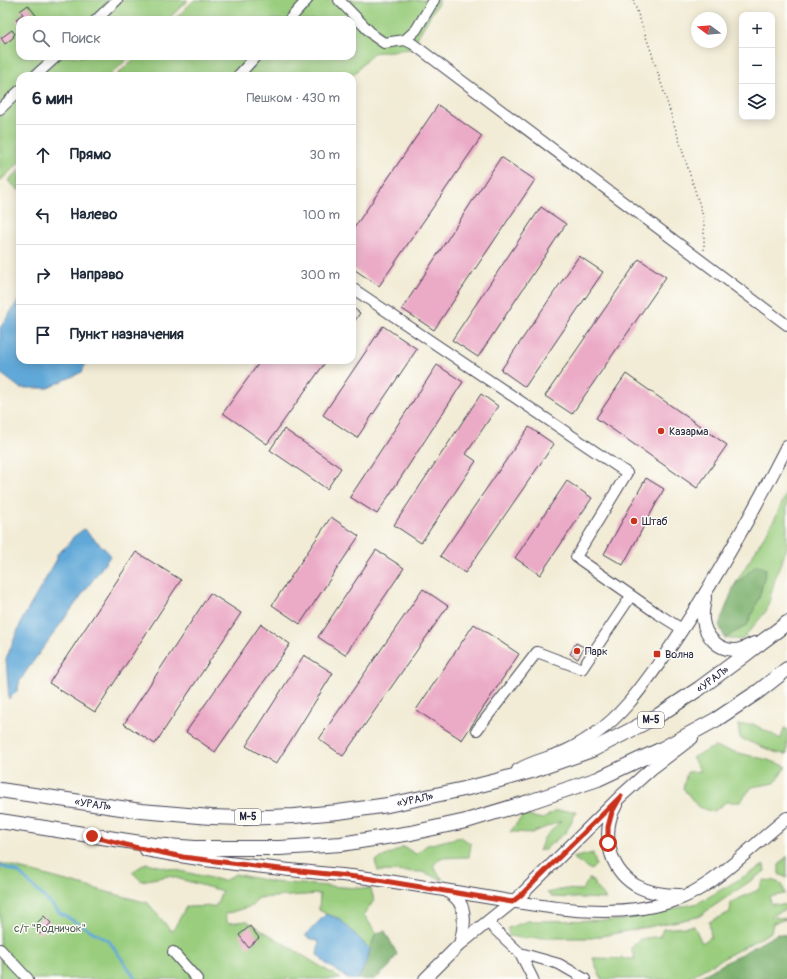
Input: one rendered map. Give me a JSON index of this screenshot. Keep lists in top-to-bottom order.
{
  "streets": {
    "highway": ["«УРАЛ»", "М-5"]
  },
  "parks": ["с/т \"Родничок\""],
  "places": {
    "other": ["Казарма", "Штаб", "Парк"],
    "transit": ["Волна"]
  },
  "north": "left",
  "page": {
    "map_buttons": ["+", "−"],
    "search": "Поиск",
    "heading": ["6 мин", "Пешком · 430 m"],
    "list": [
      ["Прямо", "30 m"],
      ["Налево", "100 m"],
      ["Направо", "300 m"],
      "Пункт назначения"
    ]
  }
}
